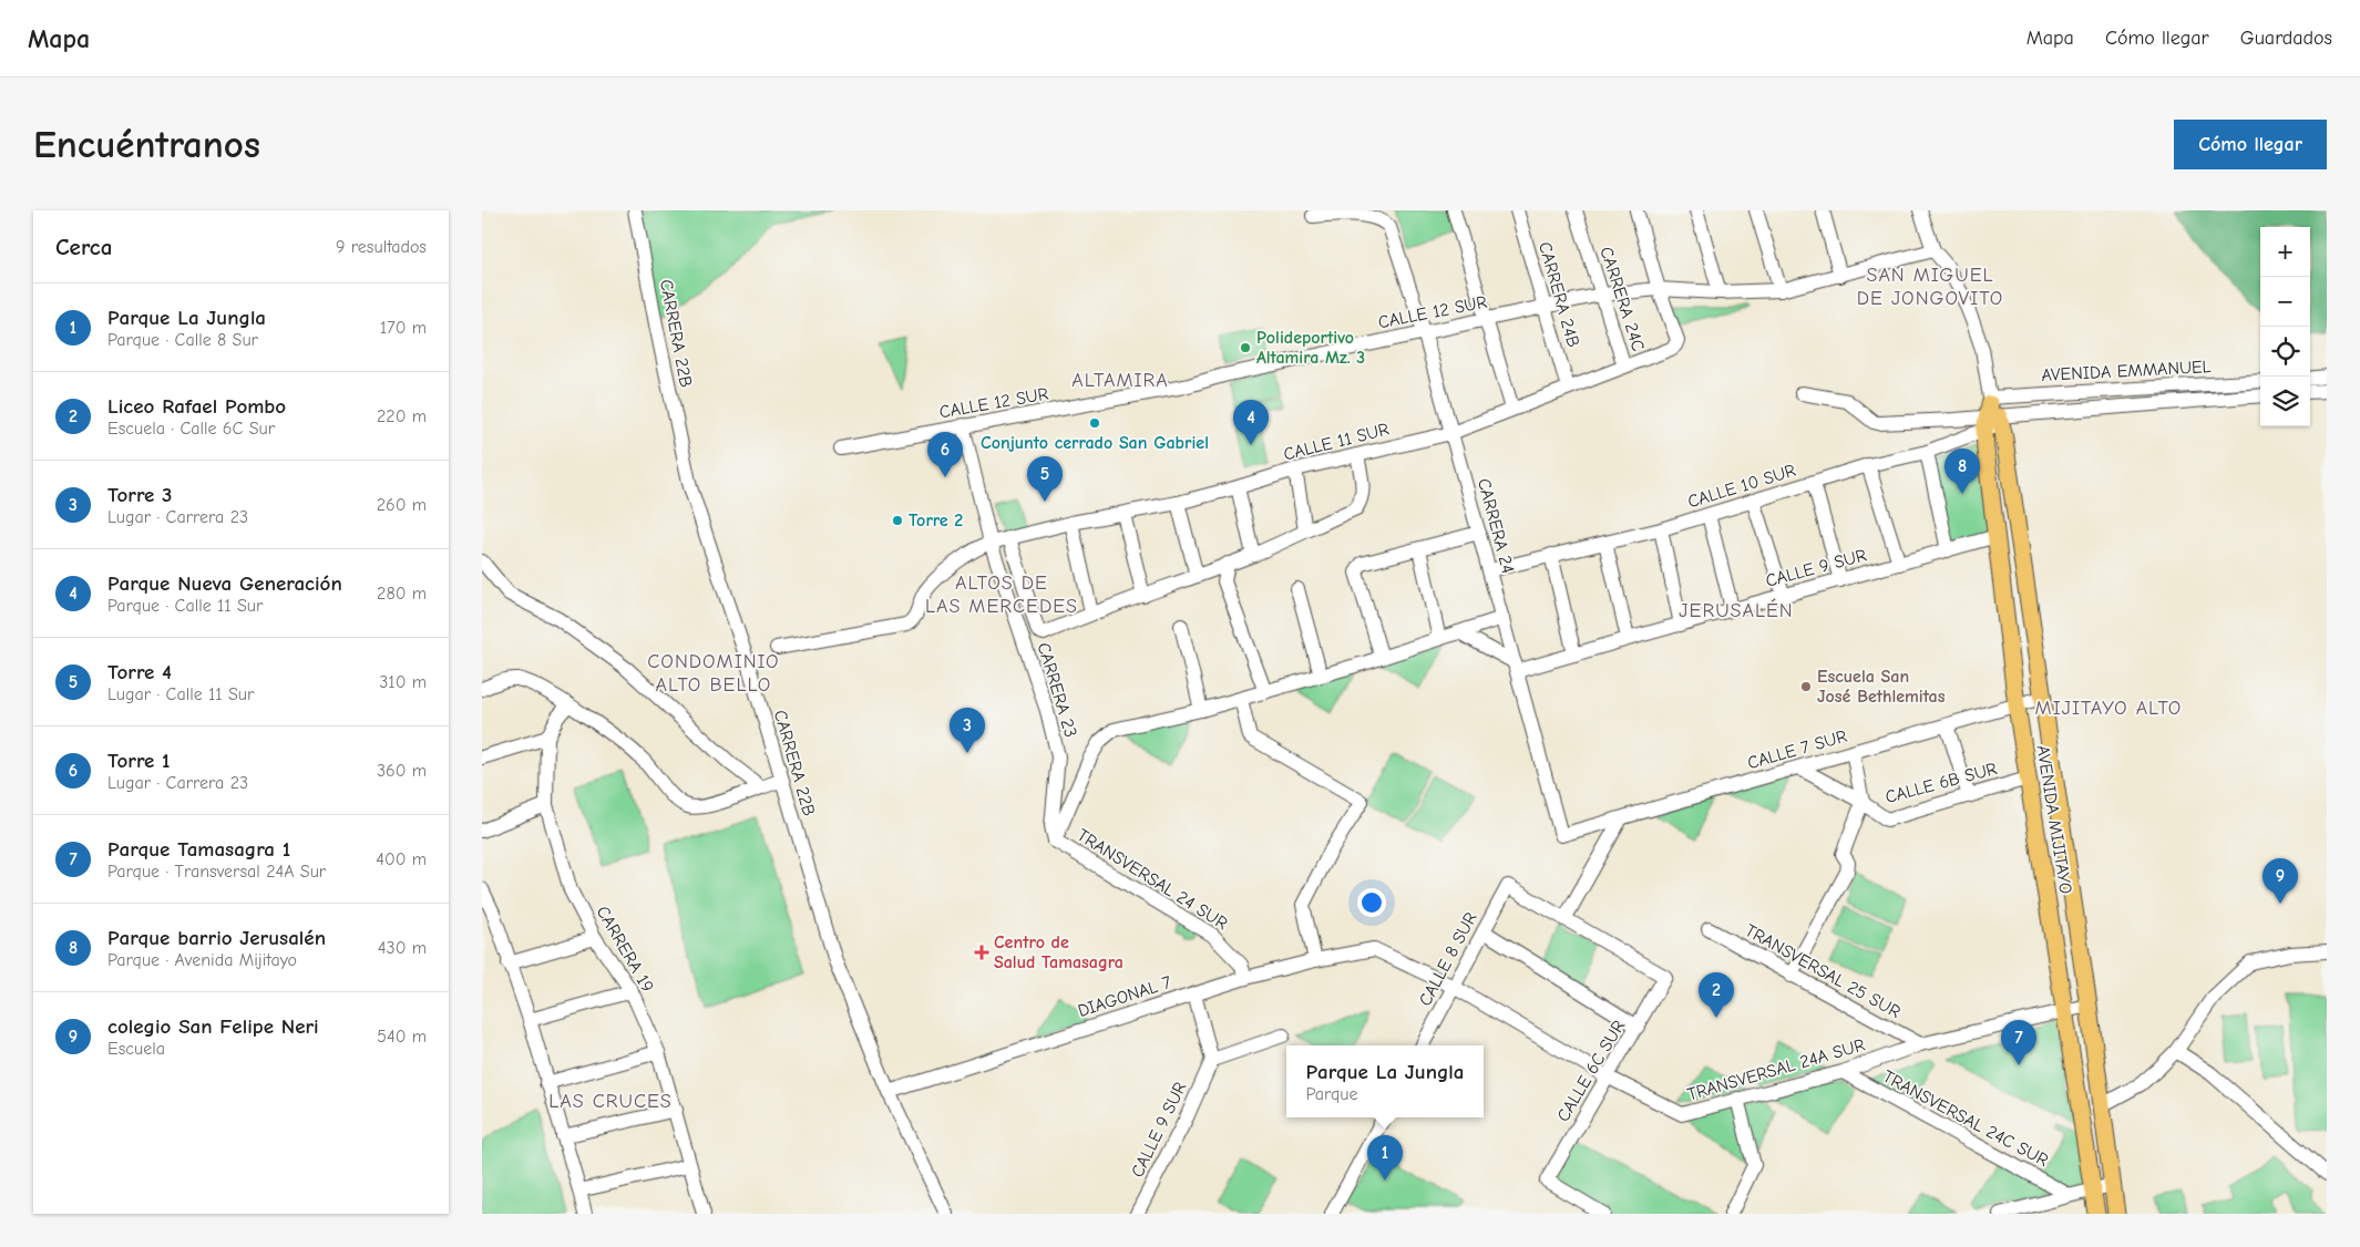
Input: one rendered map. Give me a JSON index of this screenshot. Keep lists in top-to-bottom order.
{
  "streets": {
    "main road": ["AVENIDA MIJITAYO"],
    "street": [
      "CARRERA 24B",
      "CARRERA 24C",
      "CALLE 12 SUR",
      "CARRERA 22B",
      "AVENIDA EMMANUEL",
      "CALLE 11 SUR",
      "CALLE 10 SUR",
      "CARRERA 24",
      "CALLE 9 SUR",
      "CARRERA 23",
      "CALLE 7 SUR",
      "CALLE 6B SUR",
      "TRANSVERSAL 24 SUR",
      "CARRERA 19",
      "CALLE 8 SUR",
      "TRANSVERSAL 25 SUR",
      "DIAGONAL 7",
      "TRANSVERSAL 24A SUR",
      "CALLE 6C SUR",
      "TRANSVERSAL 24C SUR"
    ]
  },
  "crossings": [
    ["CARRERA 24B", "CALLE 12 SUR"],
    ["CARRERA 24B", "CALLE 11 SUR"],
    ["CARRERA 24C", "CALLE 12 SUR"],
    ["CARRERA 24C", "CALLE 11 SUR"],
    ["CALLE 12 SUR", "CALLE 11 SUR"],
    ["CALLE 12 SUR", "CARRERA 24"],
    ["CALLE 12 SUR", "CARRERA 23"],
    ["CARRERA 22B", "DIAGONAL 7"],
    ["AVENIDA EMMANUEL", "CALLE 10 SUR"],
    ["AVENIDA EMMANUEL", "AVENIDA MIJITAYO"],
    ["CALLE 11 SUR", "CARRERA 24"],
    ["CALLE 11 SUR", "CARRERA 23"],
    ["CALLE 10 SUR", "CARRERA 24"],
    ["CALLE 10 SUR", "AVENIDA MIJITAYO"],
    ["CARRERA 24", "CALLE 9 SUR"],
    ["CARRERA 24", "CALLE 7 SUR"],
    ["CALLE 9 SUR", "AVENIDA MIJITAYO"],
    ["CARRERA 23", "TRANSVERSAL 24 SUR"],
    ["CALLE 7 SUR", "AVENIDA MIJITAYO"],
    ["CALLE 6B SUR", "AVENIDA MIJITAYO"],
    ["CALLE 6B SUR", "TRANSVERSAL 25 SUR"],
    ["AVENIDA MIJITAYO", "TRANSVERSAL 24A SUR"],
    ["TRANSVERSAL 24 SUR", "DIAGONAL 7"],
    ["CALLE 8 SUR", "TRANSVERSAL 24A SUR"],
    ["CALLE 8 SUR", "CALLE 6C SUR"],
    ["TRANSVERSAL 25 SUR", "TRANSVERSAL 24A SUR"],
    ["DIAGONAL 7", "TRANSVERSAL 24A SUR"],
    ["TRANSVERSAL 24A SUR", "CALLE 6C SUR"]
  ],
  "districts": [
    "SAN MIGUEL DE JONGOVITO",
    "ALTAMIRA",
    "ALTOS DE LAS MERCEDES",
    "JERUSALÉN",
    "CONDOMINIO ALTO BELLO",
    "MIJITAYO ALTO",
    "LAS CRUCES"
  ],
  "places": {
    "other": [
      "Polideportivo Altamira Mz. 3",
      "Conjunto cerrado San Gabriel",
      "Torre 2",
      "Escuela San José Bethlemitas"
    ],
    "health": ["Centro de Salud Tamasagra"]
  },
  "page": {
    "header": "Mapa",
    "nav": ["Mapa", "Cómo llegar", "Guardados"],
    "buttons": "Cómo llegar",
    "title": "Encuéntranos",
    "heading": ["Cerca", "9 resultados"],
    "map_buttons": ["+", "−"],
    "list": [
      {
        "mark": "1",
        "name": "Parque La Jungla",
        "note": "Parque · Calle 8 Sur",
        "value": "170 m"
      },
      {
        "mark": "2",
        "name": "Liceo Rafael Pombo",
        "note": "Escuela · Calle 6C Sur",
        "value": "220 m"
      },
      {
        "mark": "3",
        "name": "Torre 3",
        "note": "Lugar · Carrera 23",
        "value": "260 m"
      },
      {
        "mark": "4",
        "name": "Parque Nueva Generación",
        "note": "Parque · Calle 11 Sur",
        "value": "280 m"
      },
      {
        "mark": "5",
        "name": "Torre 4",
        "note": "Lugar · Calle 11 Sur",
        "value": "310 m"
      },
      {
        "mark": "6",
        "name": "Torre 1",
        "note": "Lugar · Carrera 23",
        "value": "360 m"
      },
      {
        "mark": "7",
        "name": "Parque Tamasagra 1",
        "note": "Parque · Transversal 24A Sur",
        "value": "400 m"
      },
      {
        "mark": "8",
        "name": "Parque barrio Jerusalén",
        "note": "Parque · Avenida Mijitayo",
        "value": "430 m"
      },
      {
        "mark": "9",
        "name": "colegio San Felipe Neri",
        "note": "Escuela",
        "value": "540 m"
      }
    ],
    "pins": [
      "4",
      "6",
      "8",
      "5",
      "3",
      "9",
      "2",
      "7",
      "1"
    ],
    "popup": ["Parque La Jungla", "Parque"]
  }
}
